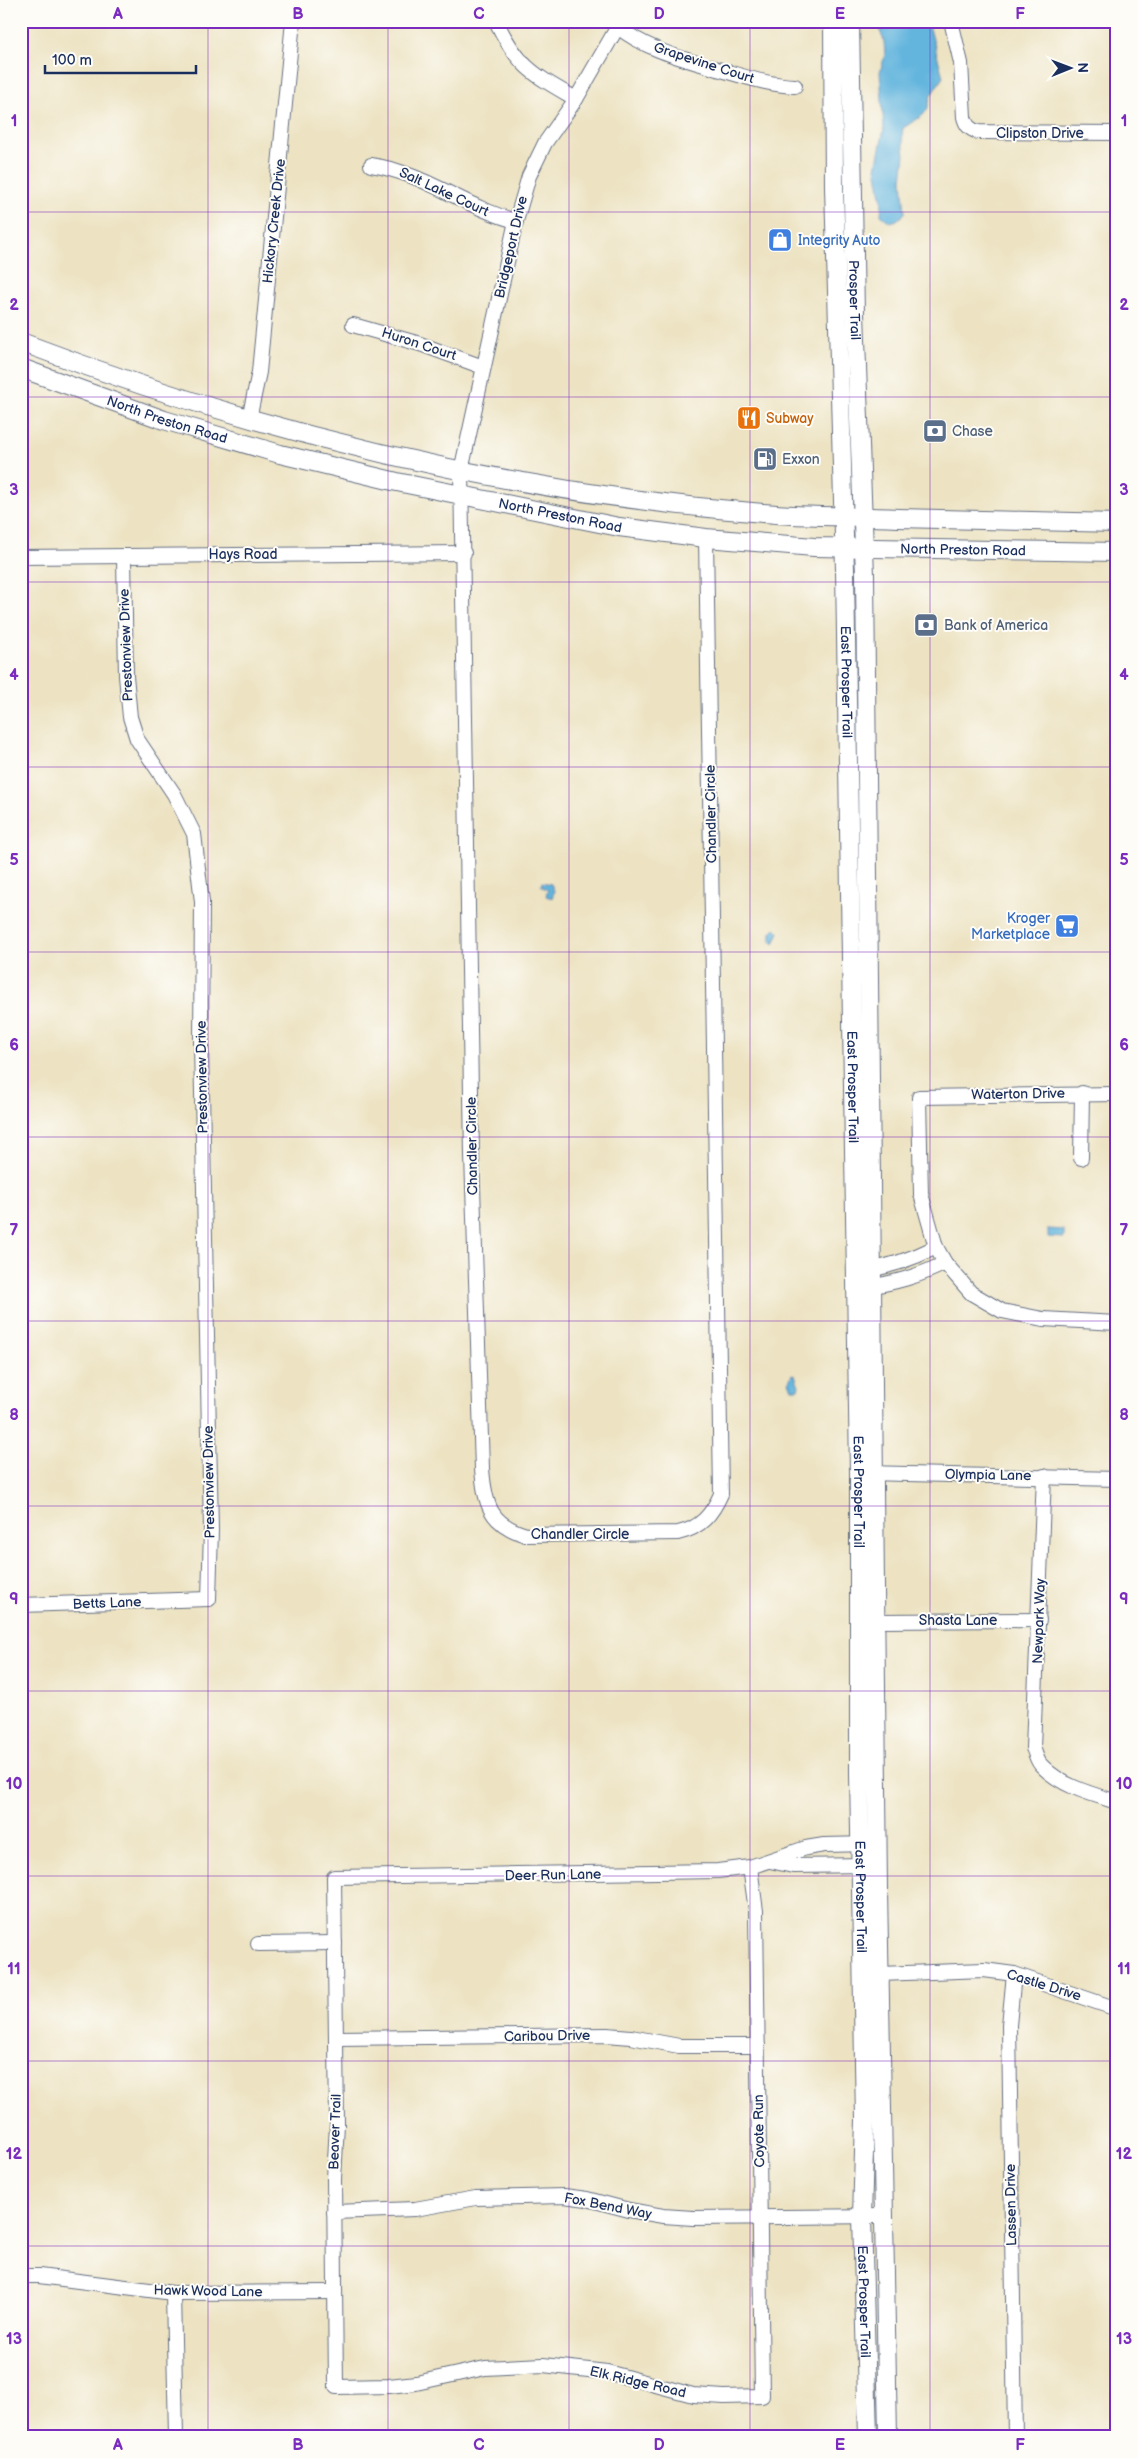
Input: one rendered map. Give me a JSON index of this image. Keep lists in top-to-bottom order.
{
  "streets": {
    "main road": ["Prosper Trail", "North Preston Road", "East Prosper Trail"],
    "street": [
      "Grapevine Court",
      "Clipston Drive",
      "Salt Lake Court",
      "Hickory Creek Drive",
      "Bridgeport Drive",
      "Huron Court",
      "Hays Road",
      "Prestonview Drive",
      "Chandler Circle",
      "Waterton Drive",
      "Olympia Lane",
      "Betts Lane",
      "Shasta Lane",
      "Newpark Way",
      "Deer Run Lane",
      "Castle Drive",
      "Caribou Drive",
      "Coyote Run",
      "Beaver Trail",
      "Lassen Drive",
      "Fox Bend Way",
      "Hawk Wood Lane",
      "Elk Ridge Road"
    ]
  },
  "crossings": [
    ["Grapevine Court", "Bridgeport Drive"],
    ["Salt Lake Court", "Bridgeport Drive"],
    ["Hickory Creek Drive", "North Preston Road"],
    ["Bridgeport Drive", "Huron Court"],
    ["Bridgeport Drive", "North Preston Road"],
    ["Bridgeport Drive", "Chandler Circle"],
    ["Prosper Trail", "North Preston Road"],
    ["Prosper Trail", "East Prosper Trail"],
    ["North Preston Road", "East Prosper Trail"],
    ["North Preston Road", "Chandler Circle"],
    ["Hays Road", "Prestonview Drive"],
    ["Hays Road", "Chandler Circle"],
    ["Prestonview Drive", "Betts Lane"],
    ["East Prosper Trail", "Olympia Lane"],
    ["East Prosper Trail", "Shasta Lane"],
    ["East Prosper Trail", "Deer Run Lane"],
    ["East Prosper Trail", "Castle Drive"],
    ["East Prosper Trail", "Fox Bend Way"],
    ["Olympia Lane", "Newpark Way"],
    ["Shasta Lane", "Newpark Way"],
    ["Deer Run Lane", "Coyote Run"],
    ["Deer Run Lane", "Beaver Trail"],
    ["Castle Drive", "Lassen Drive"],
    ["Caribou Drive", "Coyote Run"],
    ["Caribou Drive", "Beaver Trail"],
    ["Coyote Run", "Fox Bend Way"],
    ["Coyote Run", "Elk Ridge Road"],
    ["Beaver Trail", "Fox Bend Way"],
    ["Beaver Trail", "Hawk Wood Lane"],
    ["Beaver Trail", "Elk Ridge Road"]
  ],
  "places": {
    "shop": ["Integrity Auto"],
    "restaurant": ["Subway"],
    "bank": ["Chase", "Bank of America"],
    "fuel station": ["Exxon"],
    "supermarket": ["Kroger Marketplace"]
  },
  "scale_bar": "100 m",
  "north": "right",
  "grid": {
    "columns": [
      "A",
      "B",
      "C",
      "D",
      "E",
      "F"
    ],
    "rows": [
      "1",
      "2",
      "3",
      "4",
      "5",
      "6",
      "7",
      "8",
      "9",
      "10",
      "11",
      "12",
      "13"
    ]
  }
}
